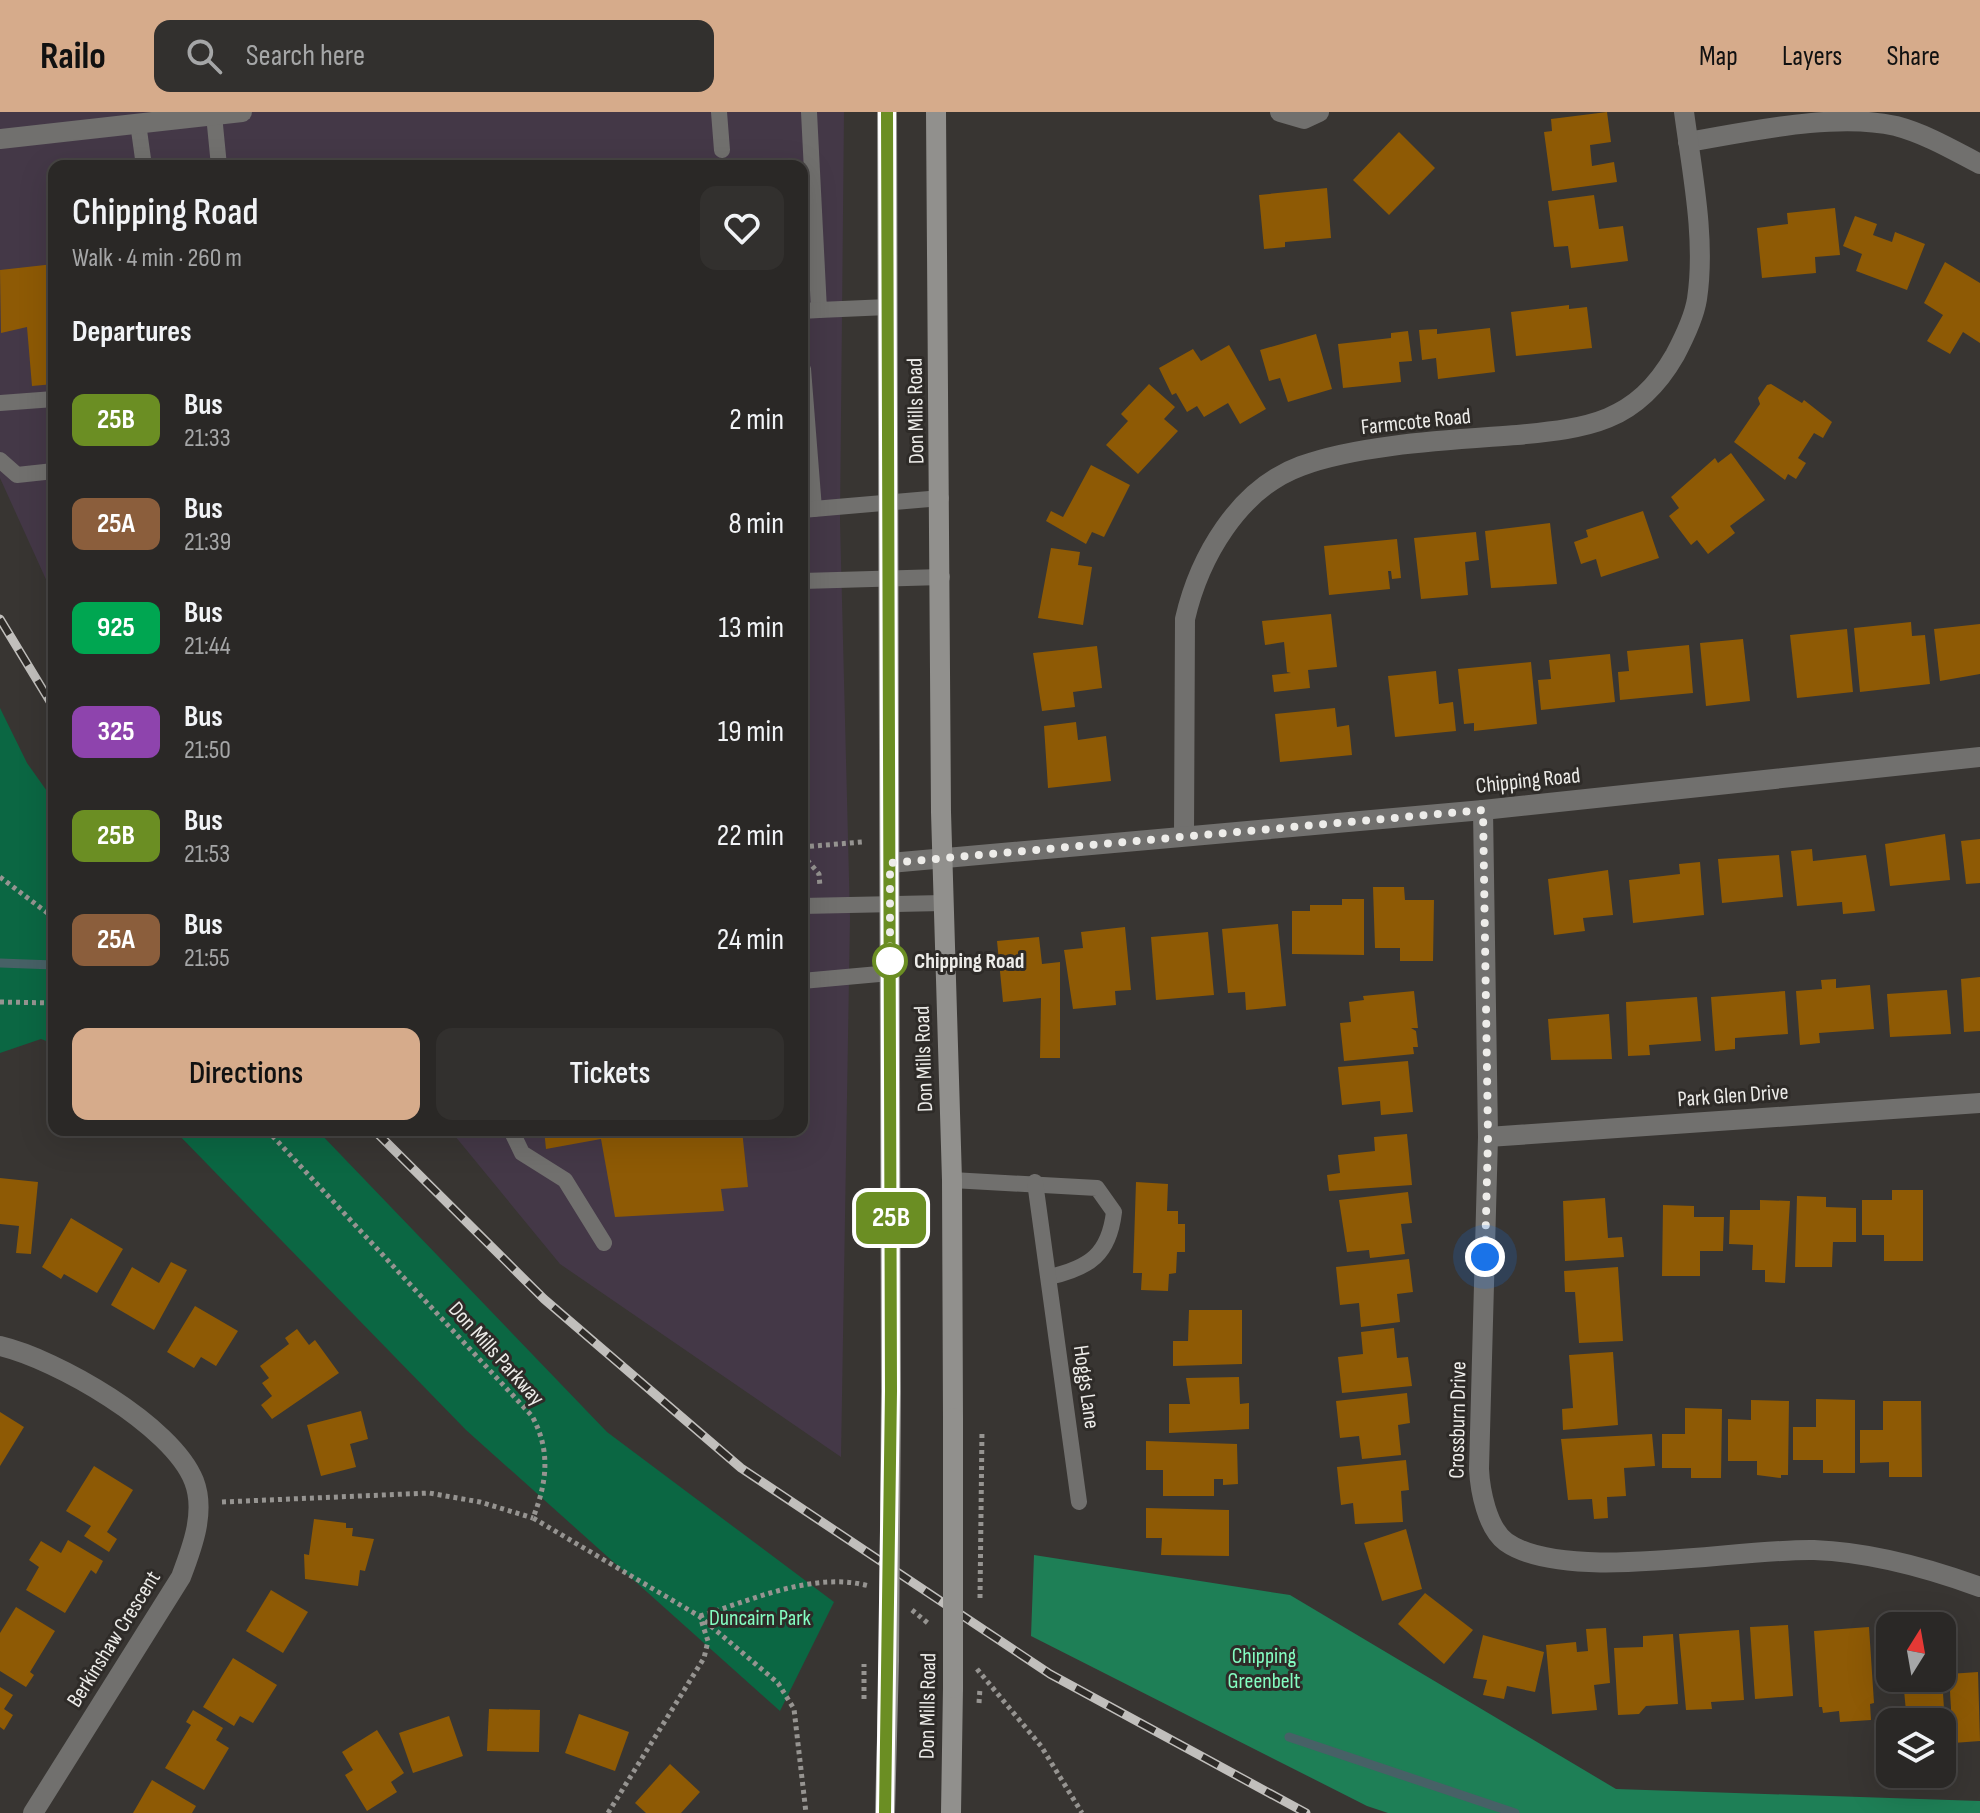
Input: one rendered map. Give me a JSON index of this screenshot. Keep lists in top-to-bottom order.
{
  "streets": {
    "main road": ["Don Mills Road"],
    "street": [
      "Farmcote Road",
      "Chipping Road",
      "Park Glen Drive",
      "Crossburn Drive",
      "Berkinshaw Crescent"
    ],
    "lane": ["Hoggs Lane"],
    "path": ["Don Mills Parkway"]
  },
  "crossings": [
    ["Don Mills Road", "Chipping Road"],
    ["Farmcote Road", "Chipping Road"],
    ["Chipping Road", "Crossburn Drive"],
    ["Park Glen Drive", "Crossburn Drive"]
  ],
  "parks": ["Duncairn Park", "Chipping Greenbelt"],
  "places": ["Chipping Road"],
  "lines": ["bus line 25B"],
  "north": "top",
  "page": {
    "header": "Railo",
    "search": "Search here",
    "nav": ["Map", "Layers", "Share"],
    "on_map": "25B",
    "heading": [
      ["Chipping Road", "Walk · 4 min · 260 m"],
      "Departures"
    ],
    "list": [
      {
        "mark": "25B",
        "name": "Bus",
        "note": "21:33",
        "value": "2 min"
      },
      {
        "mark": "25A",
        "name": "Bus",
        "note": "21:39",
        "value": "8 min"
      },
      {
        "mark": "925",
        "name": "Bus",
        "note": "21:44",
        "value": "13 min"
      },
      {
        "mark": "325",
        "name": "Bus",
        "note": "21:50",
        "value": "19 min"
      },
      {
        "mark": "25B",
        "name": "Bus",
        "note": "21:53",
        "value": "22 min"
      },
      {
        "mark": "25A",
        "name": "Bus",
        "note": "21:55",
        "value": "24 min"
      }
    ],
    "buttons": ["Directions", "Tickets"]
  }
}
